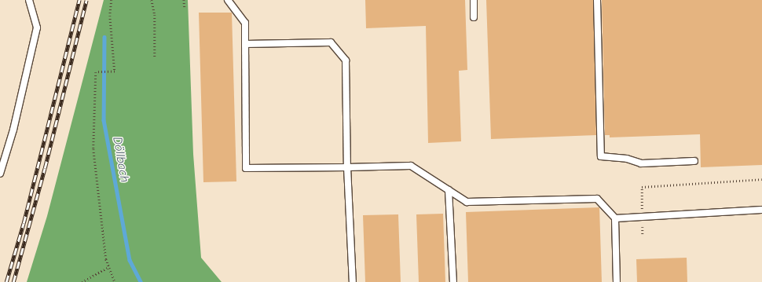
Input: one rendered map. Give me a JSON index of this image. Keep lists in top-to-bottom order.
{
  "water": ["Döllbach"]
}
